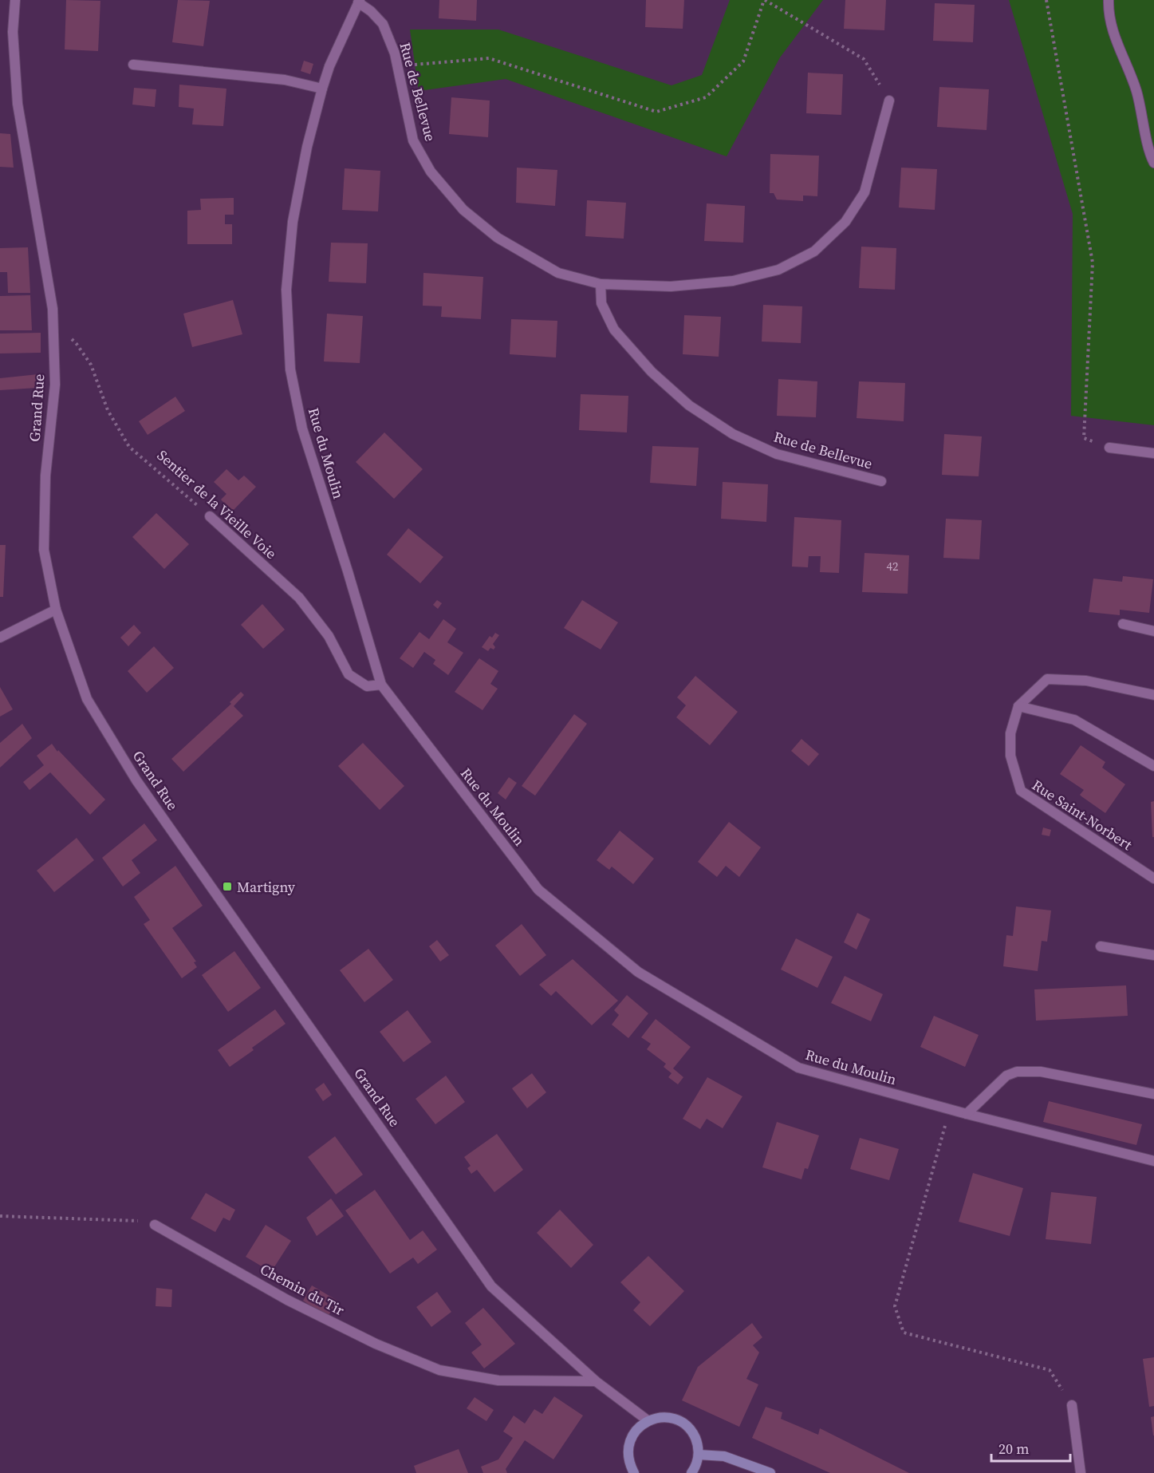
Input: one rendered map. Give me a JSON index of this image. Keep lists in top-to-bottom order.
{
  "streets": {
    "street": [
      "Rue de Bellevue",
      "Grand Rue",
      "Rue du Moulin",
      "Sentier de la Vieille Voie",
      "Rue Saint-Norbert",
      "Chemin du Tir"
    ]
  },
  "crossings": [
    ["Rue de Bellevue", "Rue du Moulin"],
    ["Grand Rue", "Sentier de la Vieille Voie"],
    ["Grand Rue", "Chemin du Tir"],
    ["Rue du Moulin", "Sentier de la Vieille Voie"]
  ],
  "places": {
    "transit": ["Martigny"]
  },
  "house_numbers": ["42"],
  "scale_bar": "20 m"
}
